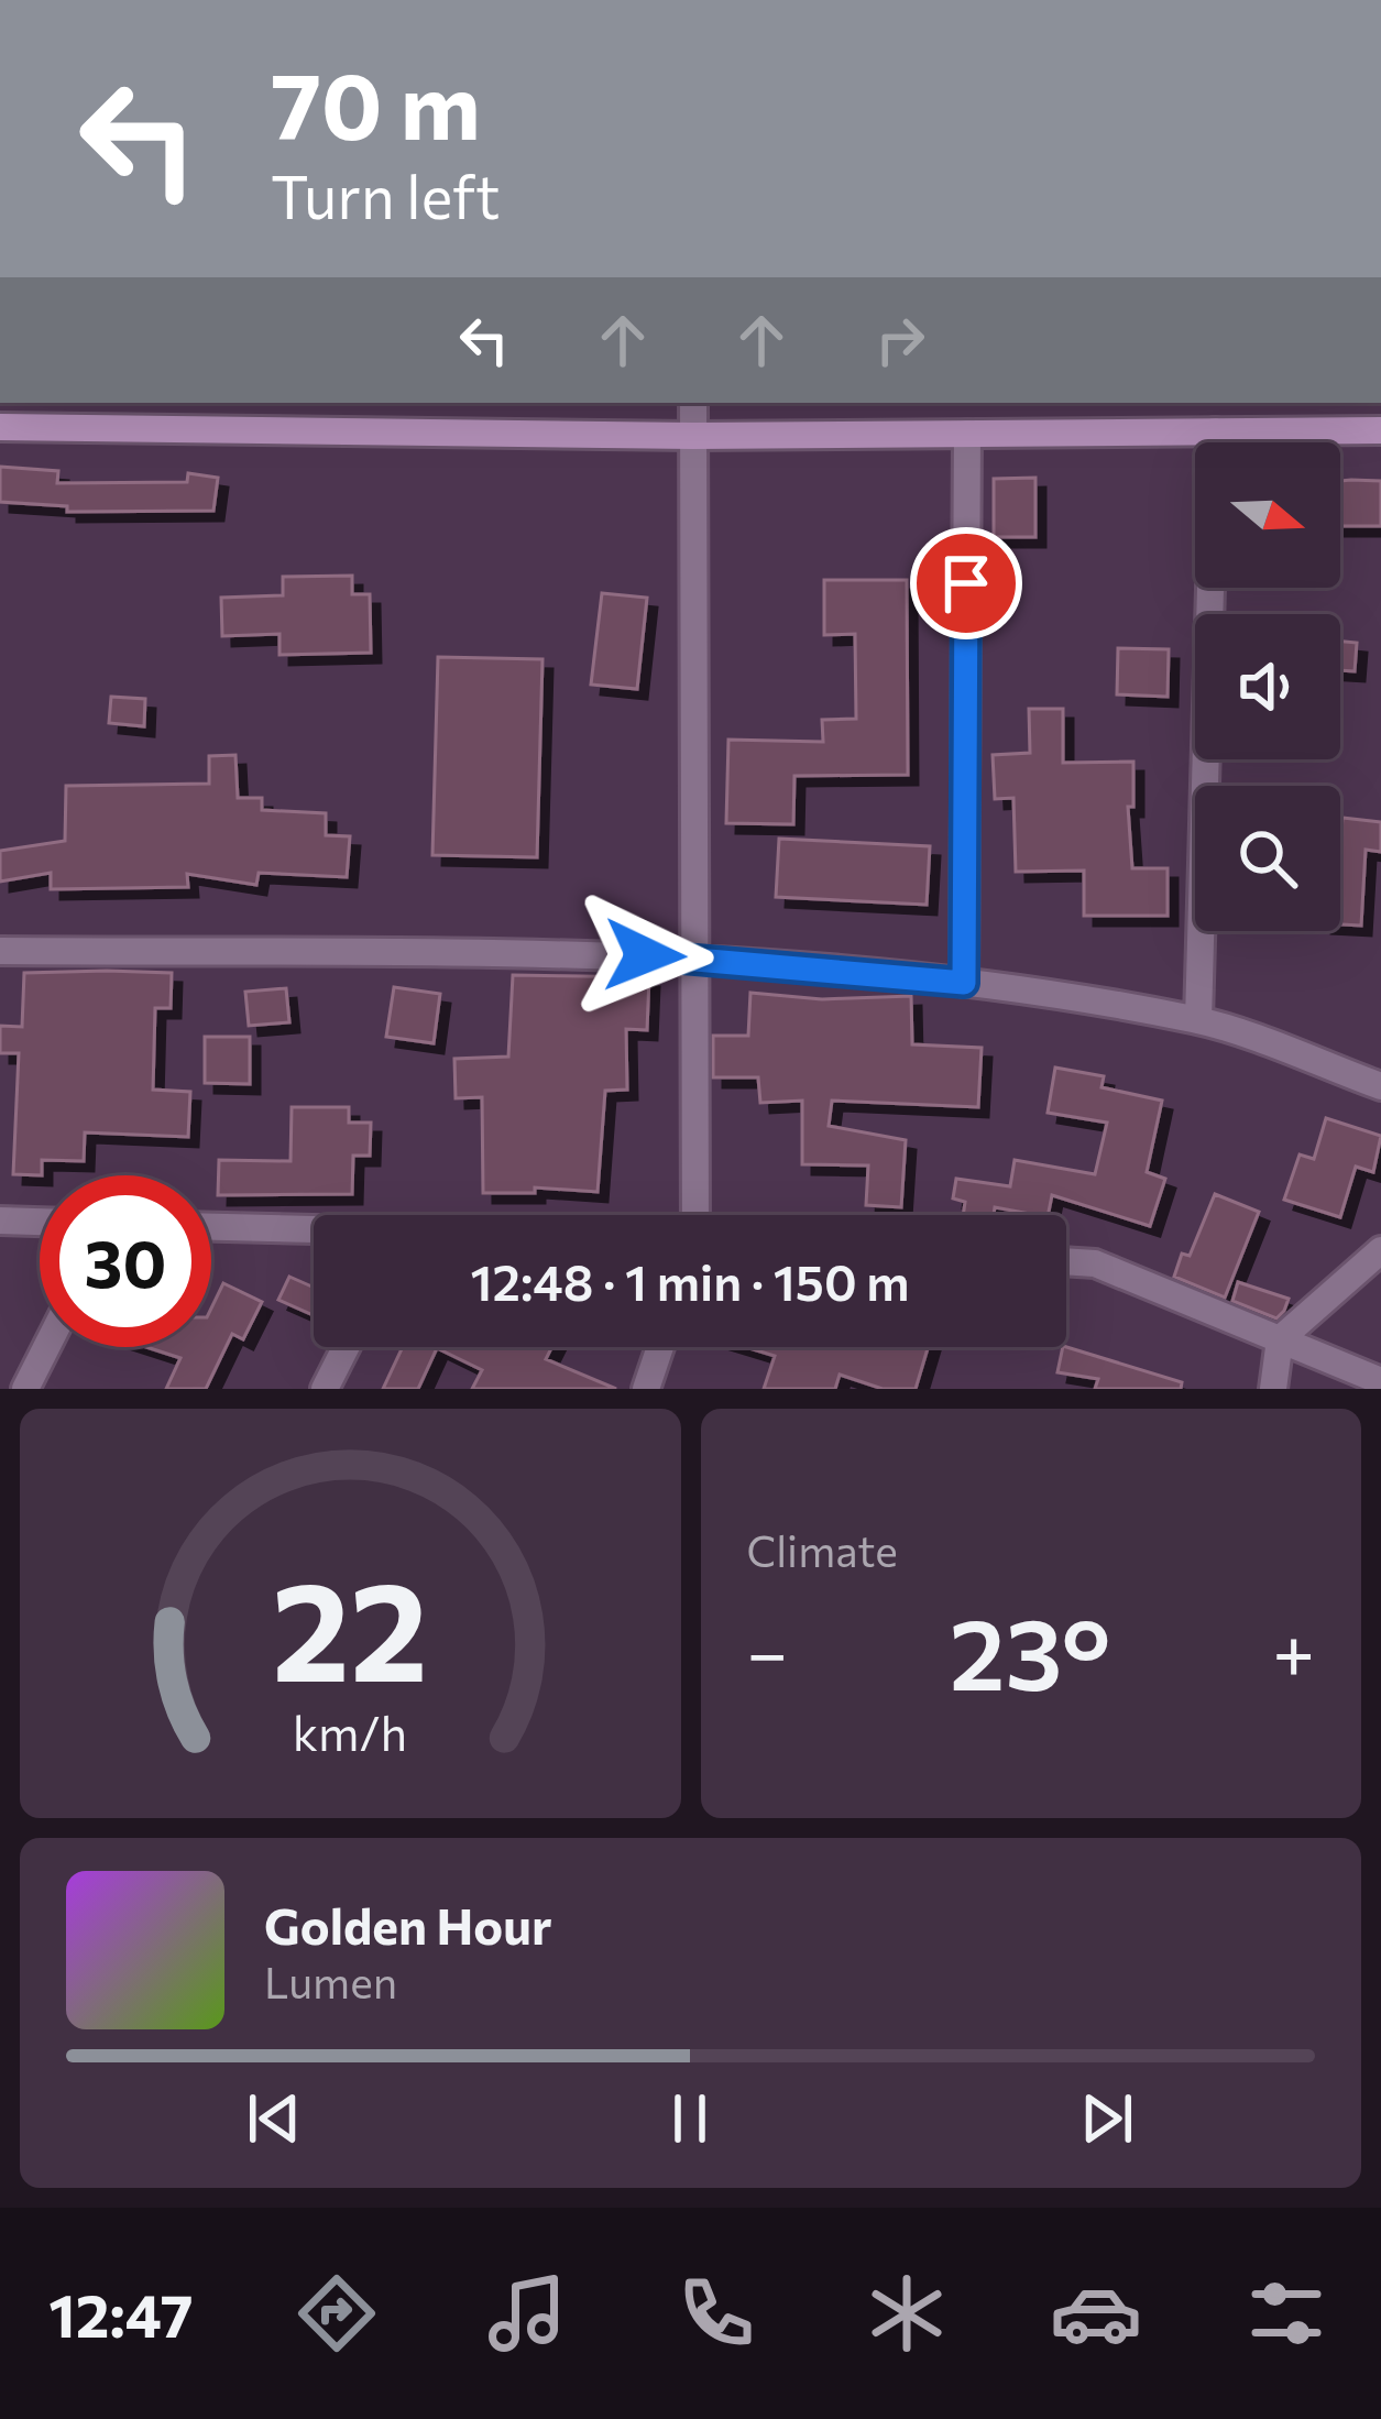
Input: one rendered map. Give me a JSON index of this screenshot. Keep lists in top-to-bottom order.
{
  "north": "right",
  "page": {
    "turn": ["70 m", "Turn left"],
    "limit": "30",
    "trip": "12:48 · 1 min · 150 m",
    "tile": "Climate",
    "heat": ["−", "23°", "+"],
    "song": ["Golden Hour", "Lumen"],
    "tabs": "12:47",
    "gauge": ["22", "km/h"]
  }
}
